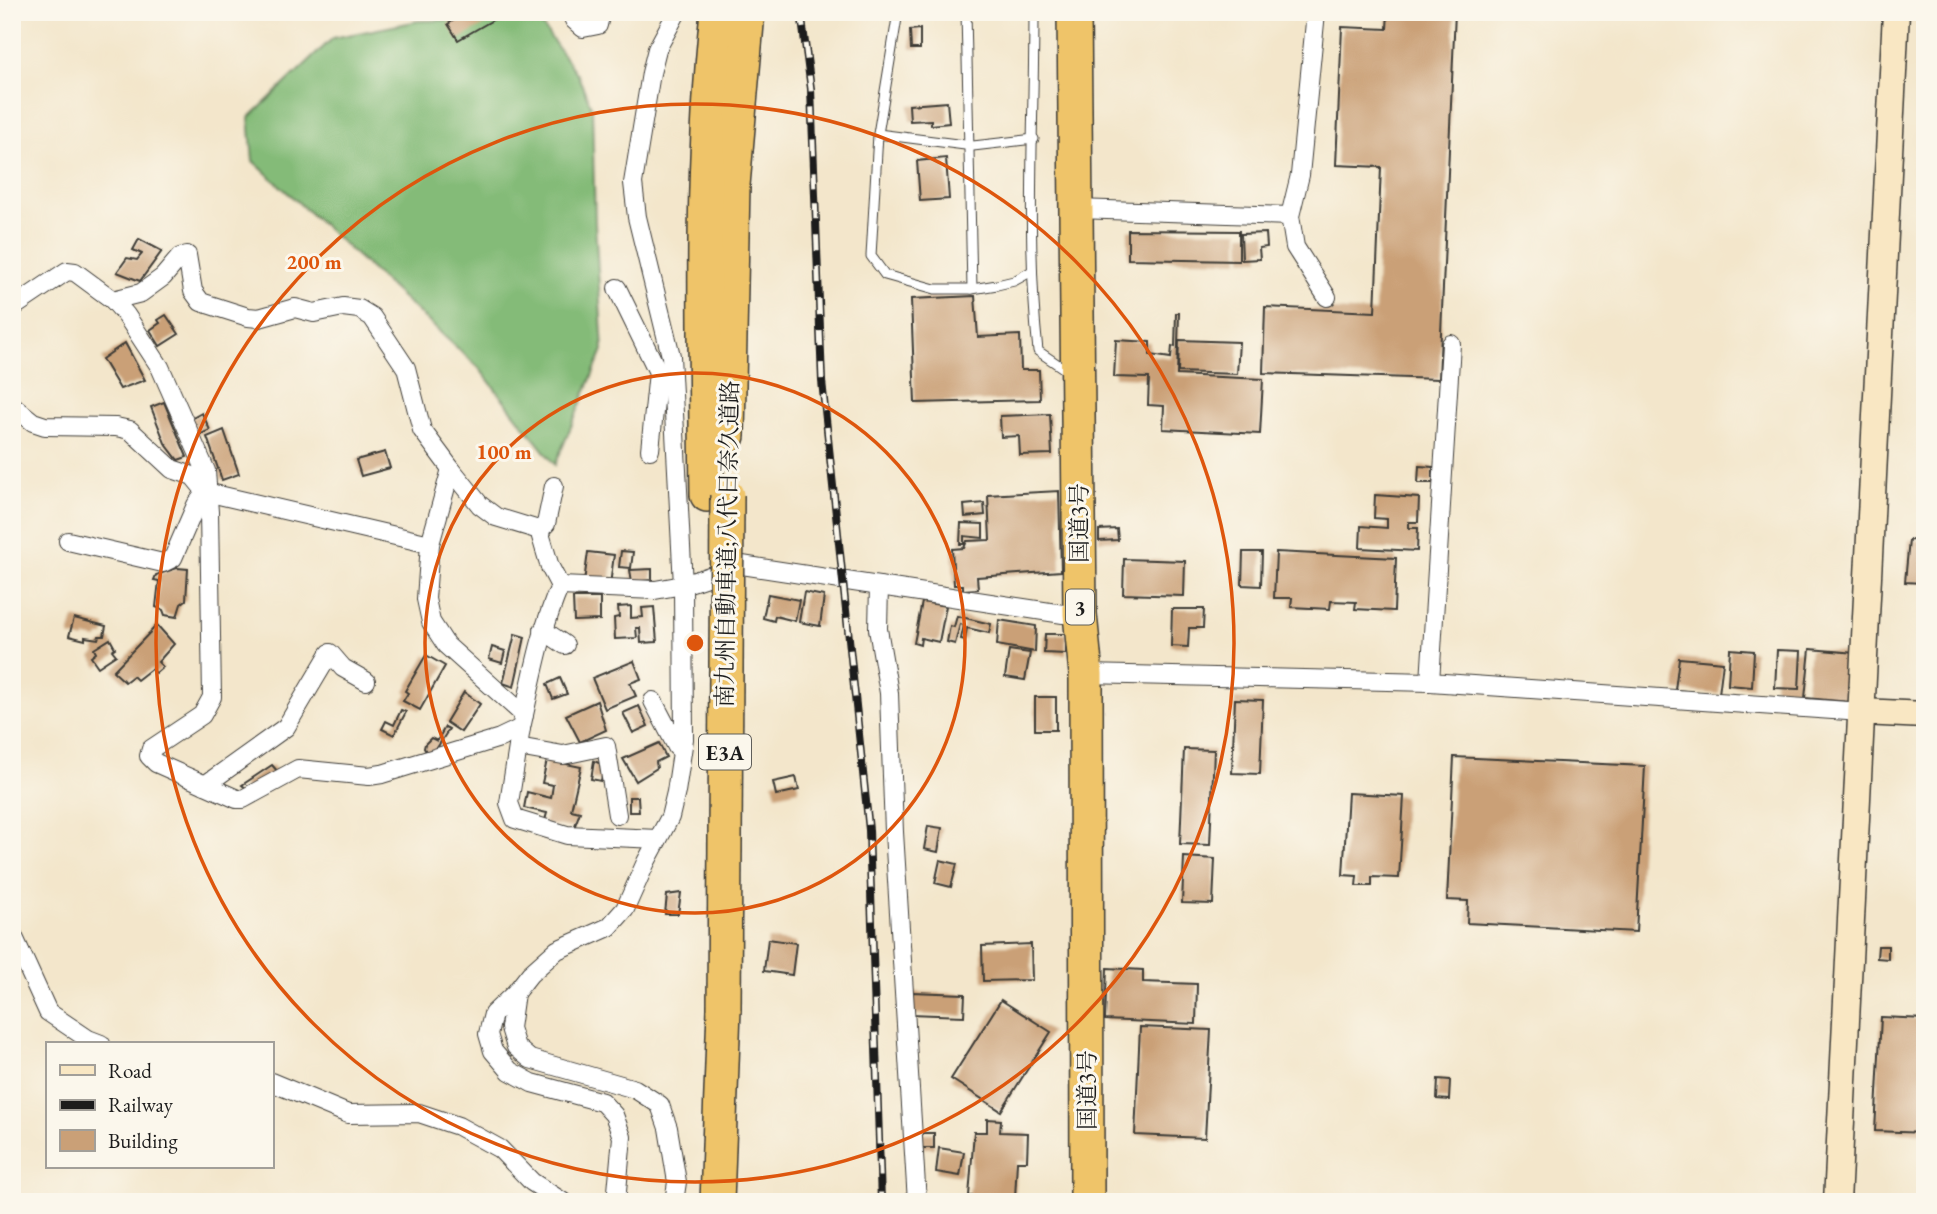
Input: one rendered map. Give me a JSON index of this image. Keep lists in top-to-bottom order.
{
  "streets": {
    "highway": [
      "国道3号",
      "南九州自動車道;八代日奈久道路",
      "3",
      "E3A"
    ]
  },
  "legend": ["Road", "Railway", "Building"],
  "rings": ["200 m", "100 m"]
}
